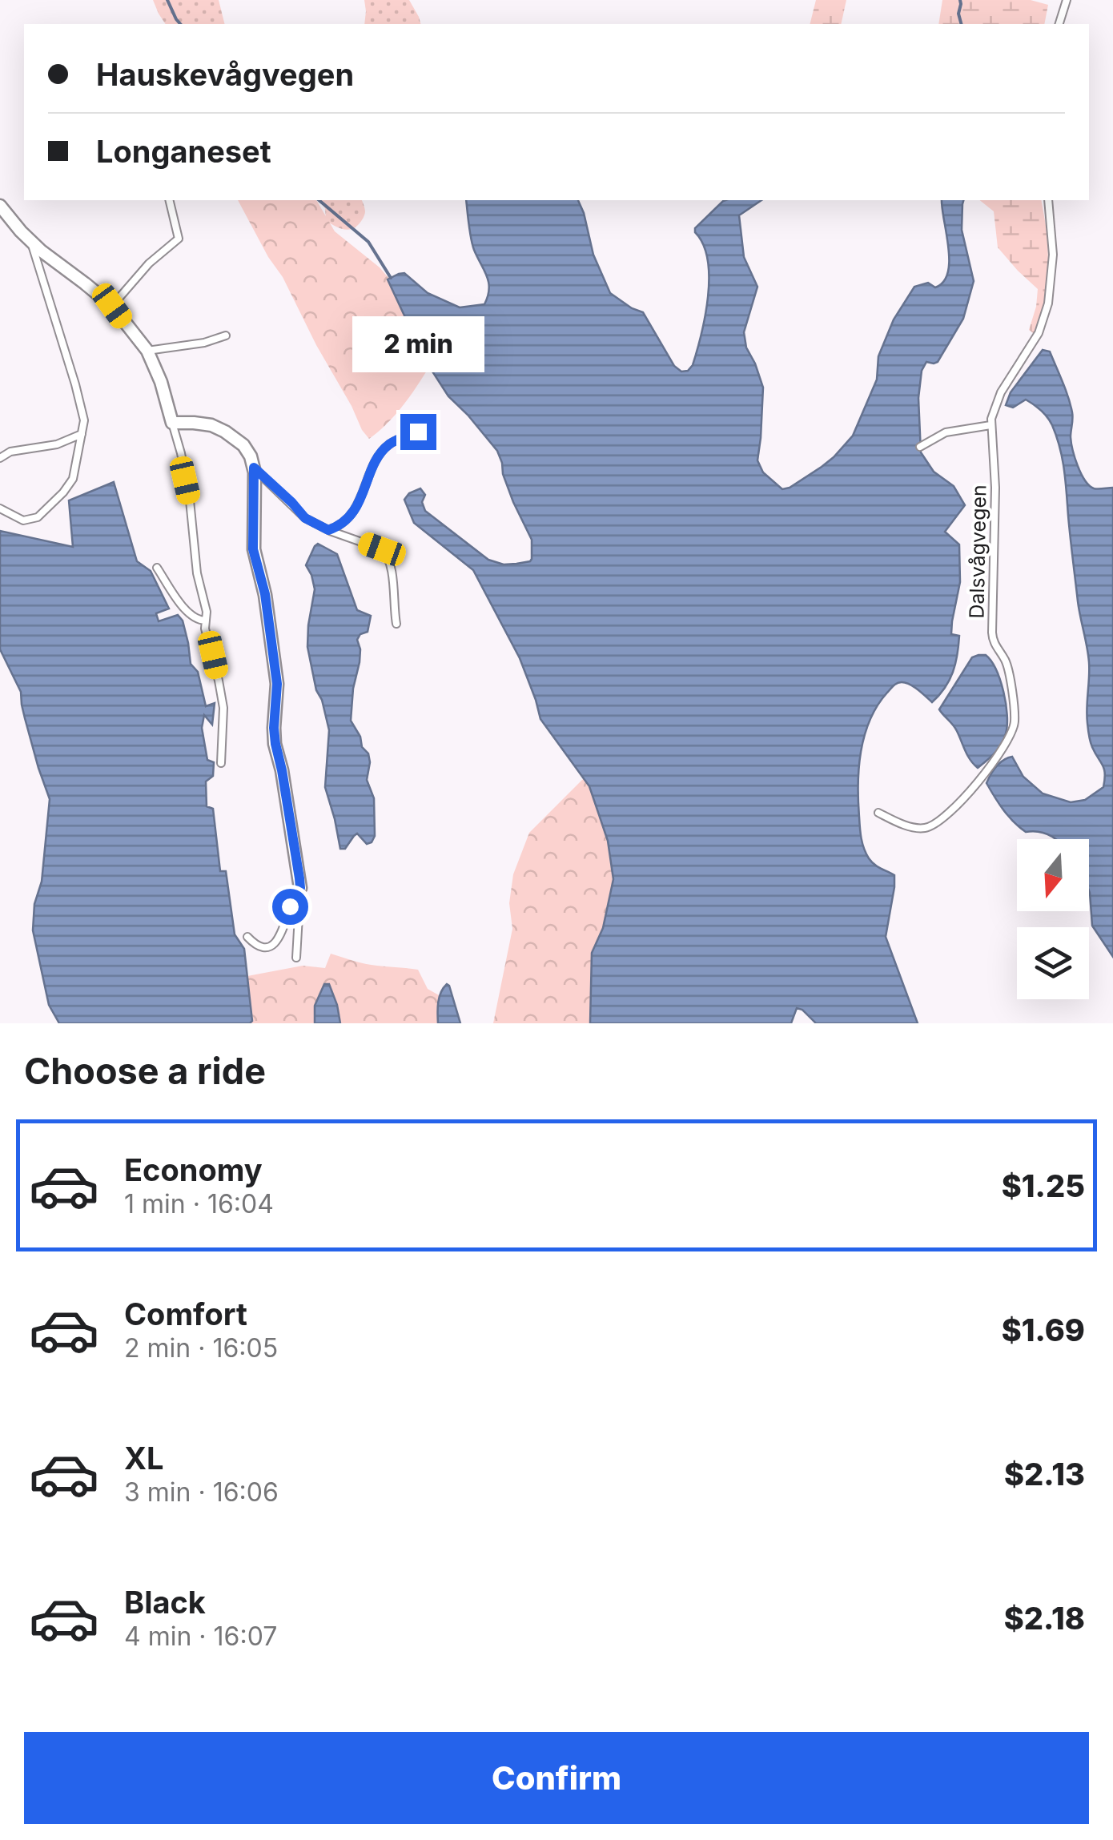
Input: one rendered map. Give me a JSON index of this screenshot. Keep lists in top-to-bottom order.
{
  "streets": {
    "lane": ["Dalsvågvegen"]
  },
  "north": "bottom",
  "page": {
    "banner": ["Hauskevågvegen", "Longaneset"],
    "bubble": "2 min",
    "heading": "Choose a ride",
    "list": [
      {
        "name": "Economy",
        "note": "1 min · 16:04",
        "value": "$1.25"
      },
      {
        "name": "Comfort",
        "note": "2 min · 16:05",
        "value": "$1.69"
      },
      {
        "name": "XL",
        "note": "3 min · 16:06",
        "value": "$2.13"
      },
      {
        "name": "Black",
        "note": "4 min · 16:07",
        "value": "$2.18"
      }
    ],
    "buttons": "Confirm"
  }
}
